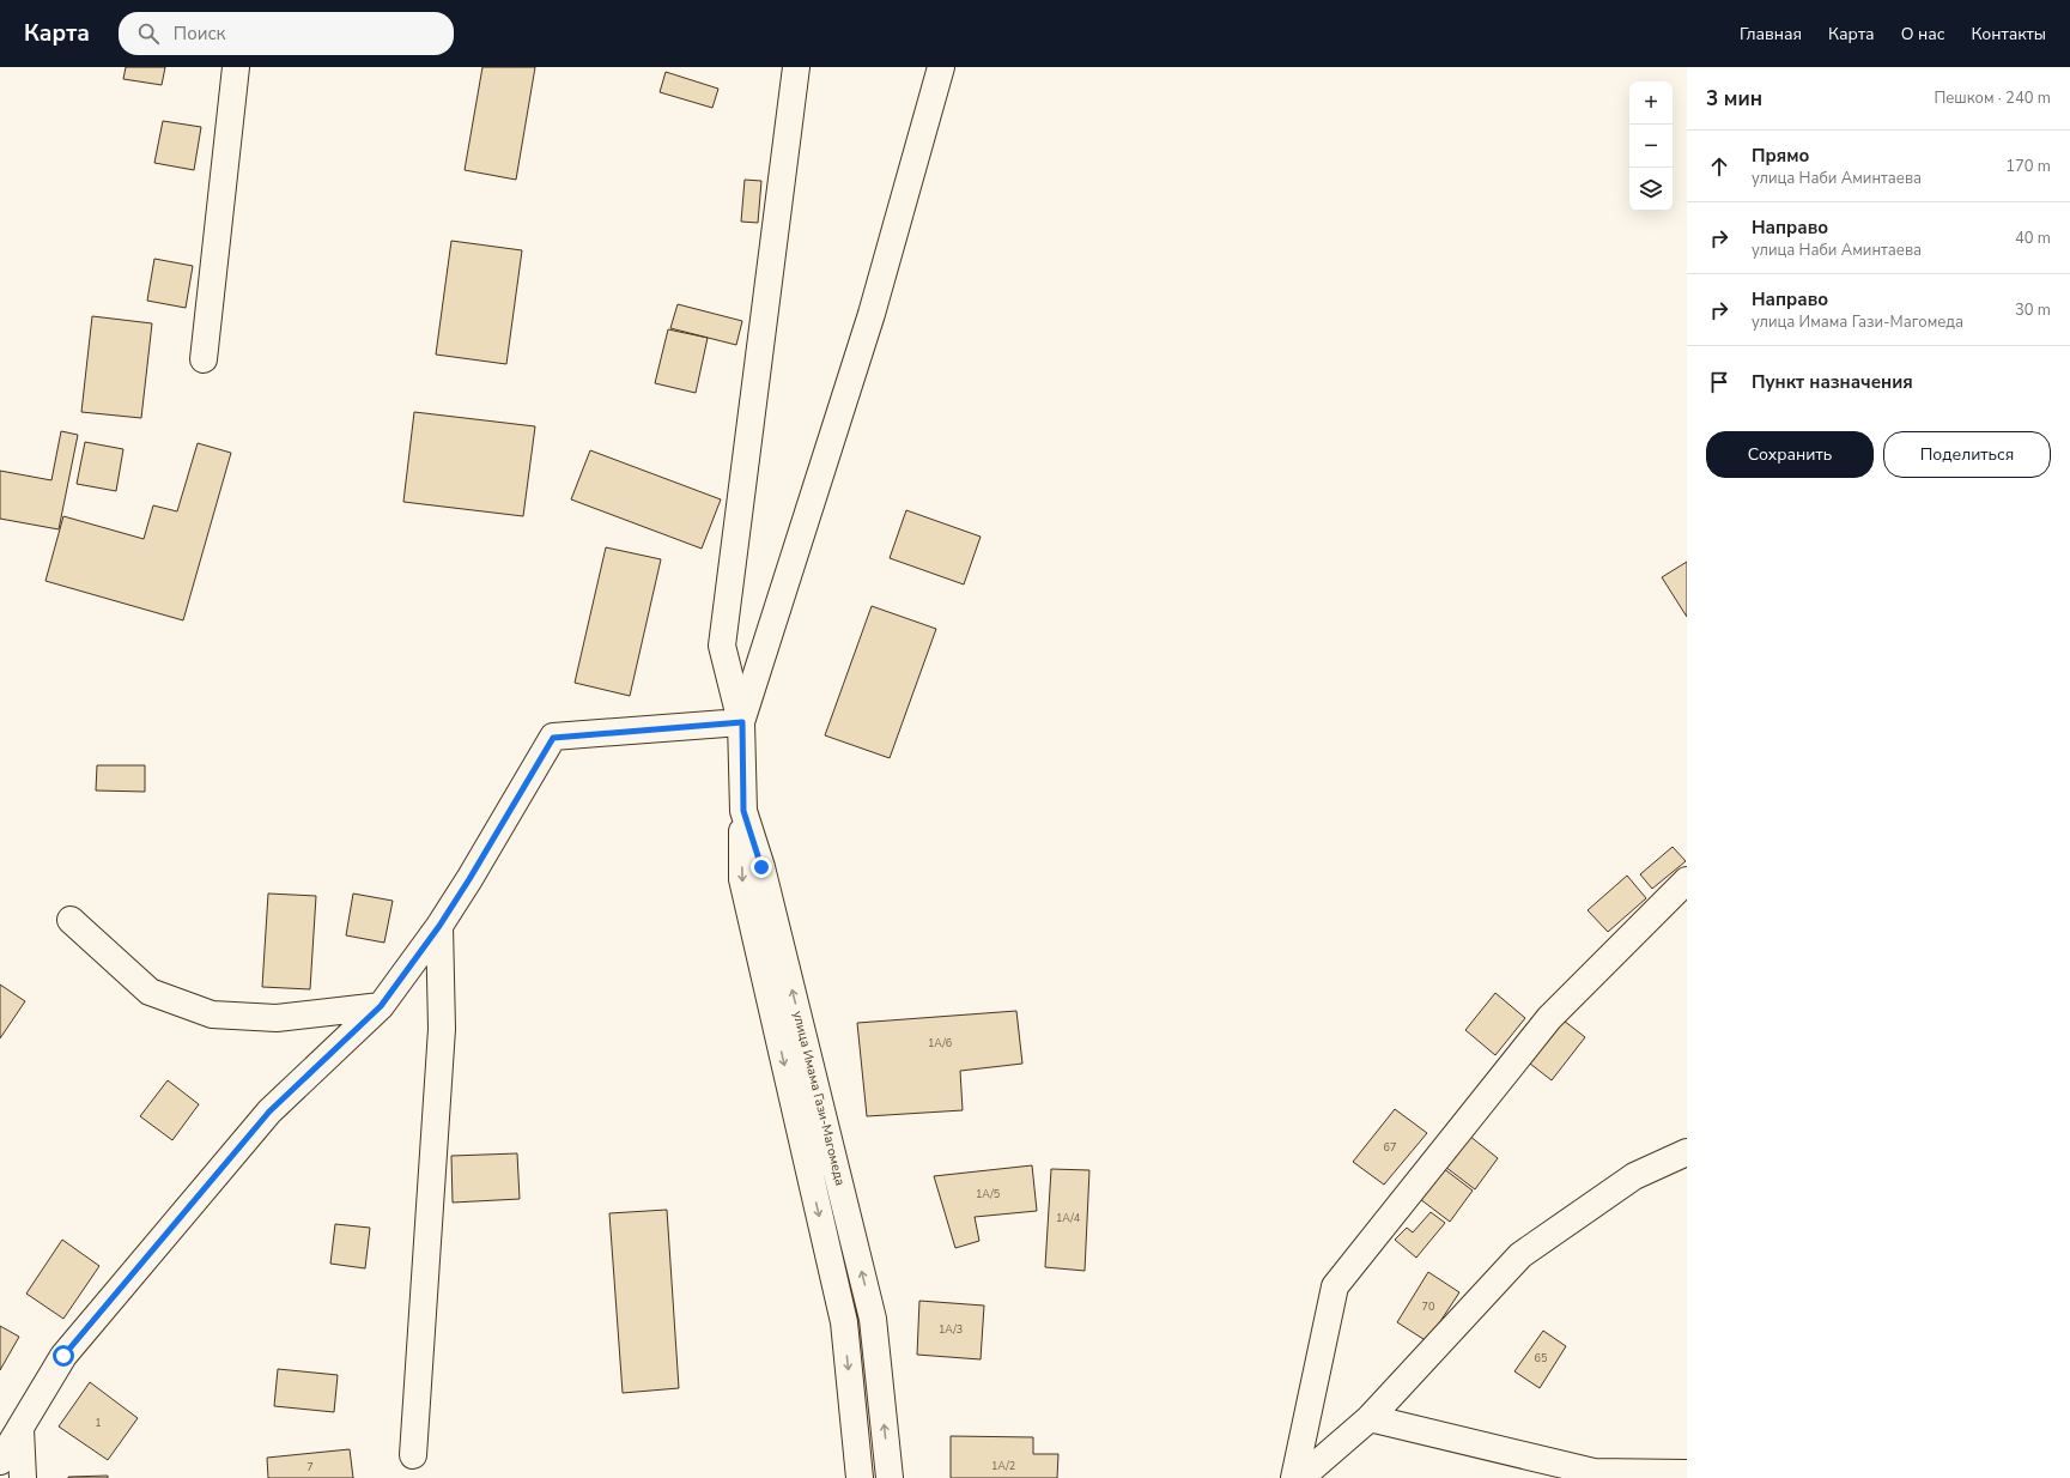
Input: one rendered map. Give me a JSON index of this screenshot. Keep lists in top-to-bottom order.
{
  "streets": {
    "street": ["улица Имама Гази-Магомеда"]
  },
  "house_numbers": [
    "1А/6",
    "67",
    "1А/5",
    "1А/4",
    "70",
    "1А/3",
    "65",
    "1",
    "1А/2",
    "7"
  ],
  "page": {
    "header": "Карта",
    "search": "Поиск",
    "nav": [
      "Главная",
      "Карта",
      "О нас",
      "Контакты"
    ],
    "heading": ["3 мин", "Пешком · 240 m"],
    "map_buttons": ["+", "−"],
    "list": [
      ["Прямо", "улица Наби Аминтаева", "170 m"],
      ["Направо", "улица Наби Аминтаева", "40 m"],
      ["Направо", "улица Имама Гази-Магомеда", "30 m"],
      "Пункт назначения"
    ],
    "buttons": ["Сохранить", "Поделиться"]
  }
}
